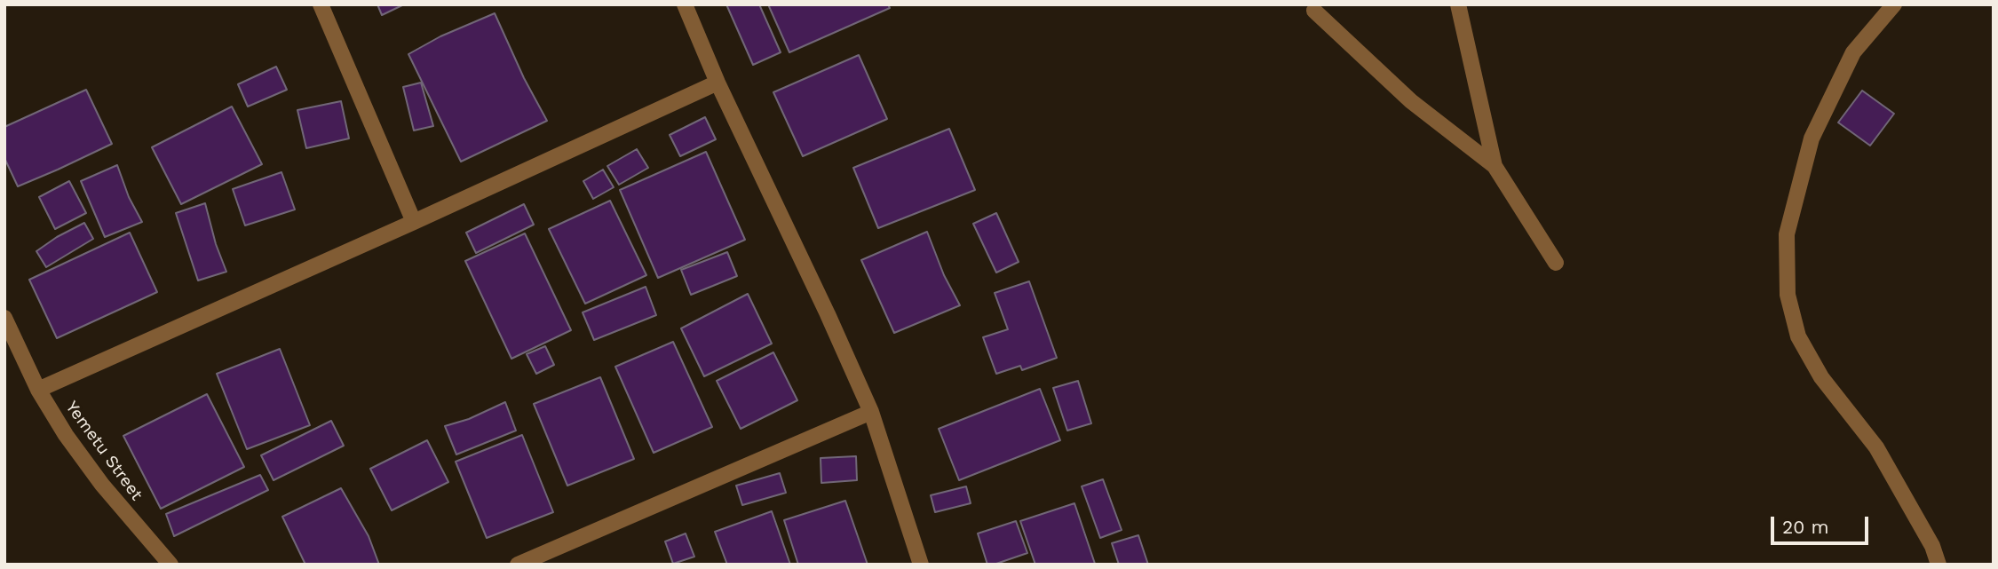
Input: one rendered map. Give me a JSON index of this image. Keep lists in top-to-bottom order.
{
  "streets": {
    "street": ["Yemetu Street"]
  },
  "scale_bar": "20 m"
}
